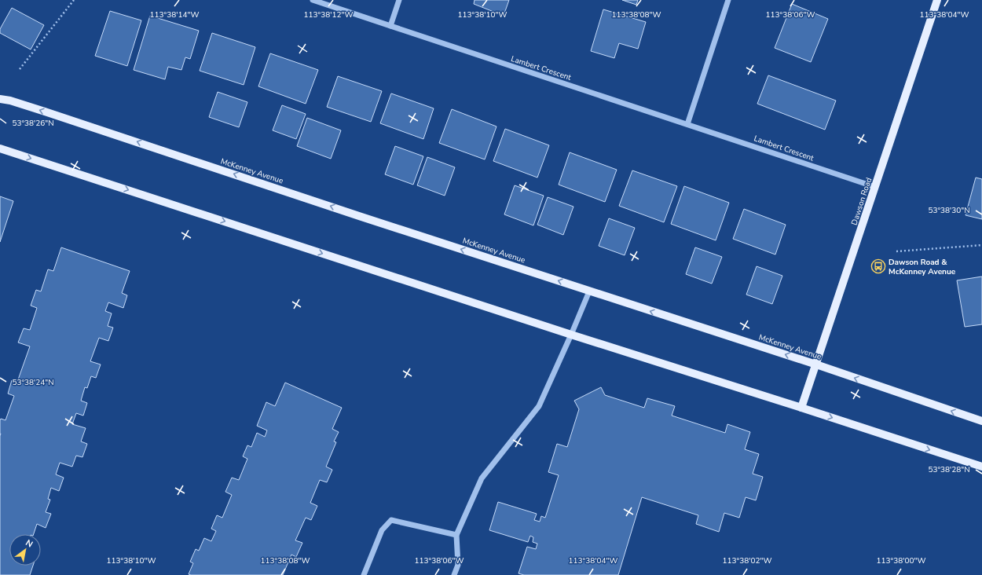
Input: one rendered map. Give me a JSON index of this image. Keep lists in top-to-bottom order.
{
  "streets": {
    "main road": ["McKenney Avenue", "Dawson Road"],
    "street": ["Lambert Crescent"]
  },
  "crossings": [
    ["Lambert Crescent", "Dawson Road"],
    ["McKenney Avenue", "Dawson Road"]
  ],
  "places": {
    "bus stop": ["Dawson Road & McKenney Avenue"]
  },
  "north": "top right",
  "coordinates": [
    "113°38'14\"W",
    "113°38'12\"W",
    "113°38'10\"W",
    "113°38'08\"W",
    "113°38'06\"W",
    "113°38'04\"W",
    "53°38'26\"N",
    "53°38'30\"N",
    "53°38'24\"N",
    "53°38'28\"N",
    "113°38'02\"W",
    "113°38'00\"W"
  ]
}
